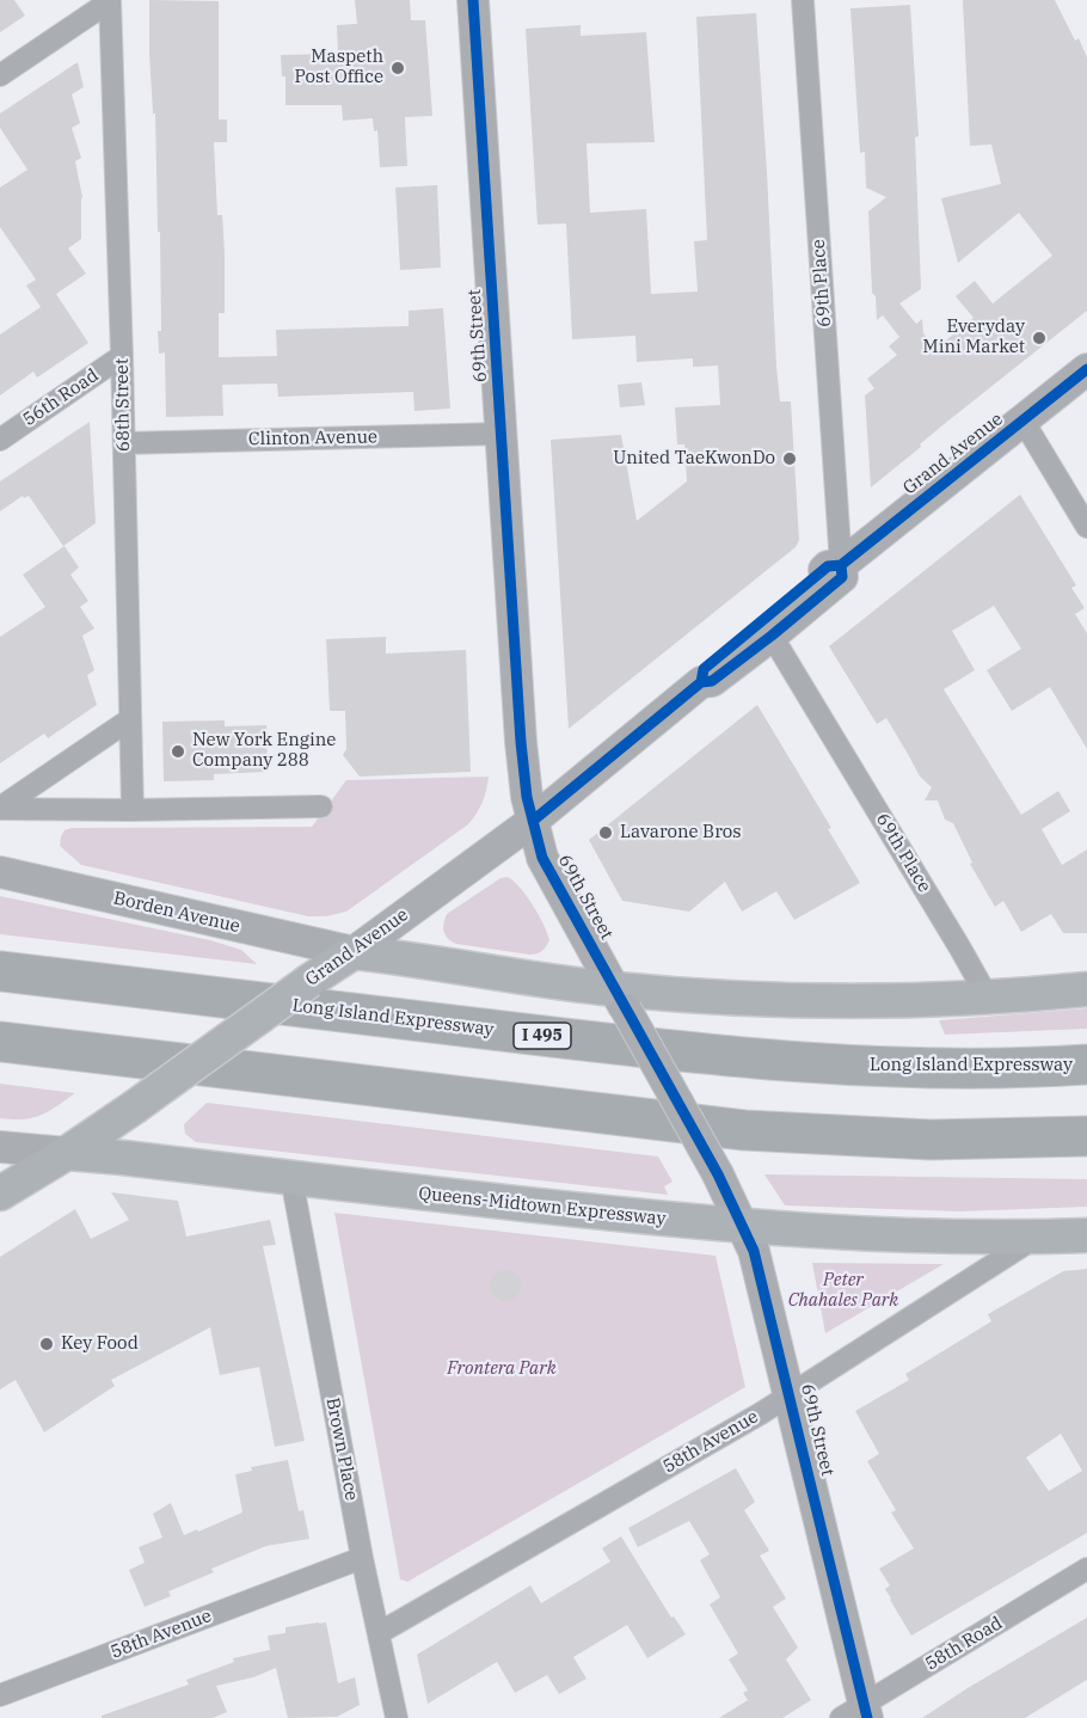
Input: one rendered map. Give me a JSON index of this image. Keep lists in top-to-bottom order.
{
  "streets": {
    "highway": ["Long Island Expressway", "I 495"],
    "main road": [
      "69th Street",
      "Grand Avenue",
      "Borden Avenue",
      "Queens-Midtown Expressway"
    ],
    "street": [
      "69th Place",
      "56th Road",
      "68th Street",
      "Clinton Avenue",
      "58th Avenue",
      "Brown Place",
      "58th Road"
    ]
  },
  "crossings": [
    ["69th Place", "Grand Avenue"],
    ["69th Street", "Clinton Avenue"],
    ["69th Street", "Grand Avenue"],
    ["69th Street", "Queens-Midtown Expressway"],
    ["69th Street", "58th Avenue"],
    ["69th Street", "58th Road"],
    ["56th Road", "68th Street"],
    ["68th Street", "Clinton Avenue"],
    ["Grand Avenue", "Borden Avenue"],
    ["Grand Avenue", "Queens-Midtown Expressway"],
    ["Queens-Midtown Expressway", "58th Avenue"],
    ["Queens-Midtown Expressway", "Brown Place"],
    ["58th Avenue", "Brown Place"]
  ],
  "parks": ["Peter Chahales Park", "Frontera Park"],
  "places": [
    "Maspeth Post Office",
    "Everyday Mini Market",
    "United TaeKwonDo",
    "New York Engine Company 288",
    "Lavarone Bros",
    "Key Food"
  ]
}
